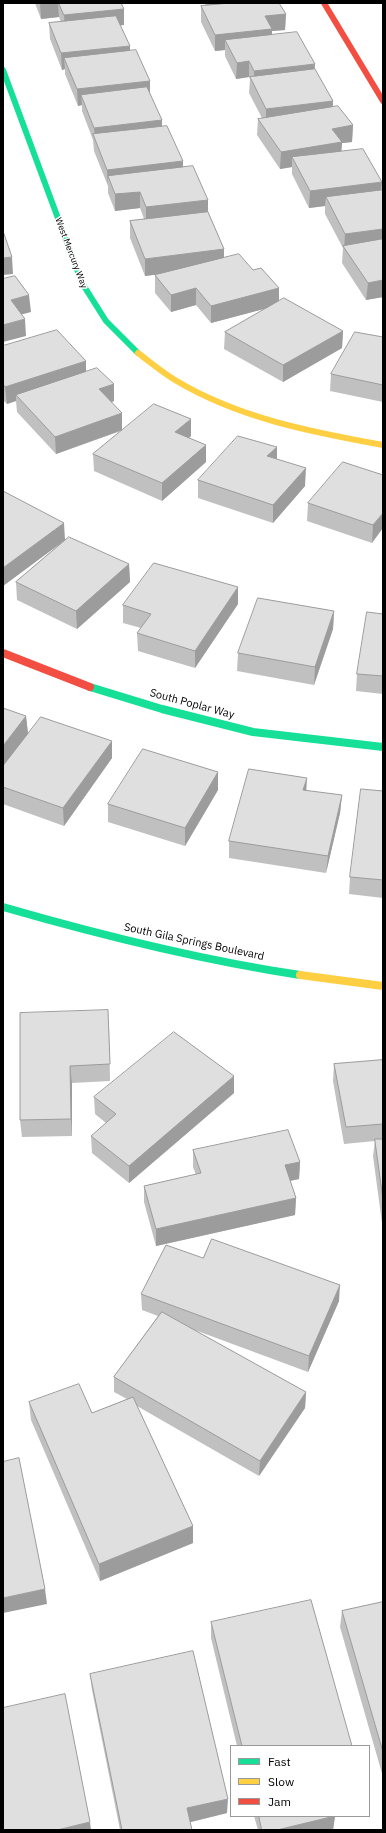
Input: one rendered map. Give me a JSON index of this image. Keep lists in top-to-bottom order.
{
  "streets": {
    "street": ["West Mercury Way", "South Poplar Way", "South Gila Springs Boulevard"]
  },
  "legend": ["Fast", "Slow", "Jam"]
}
